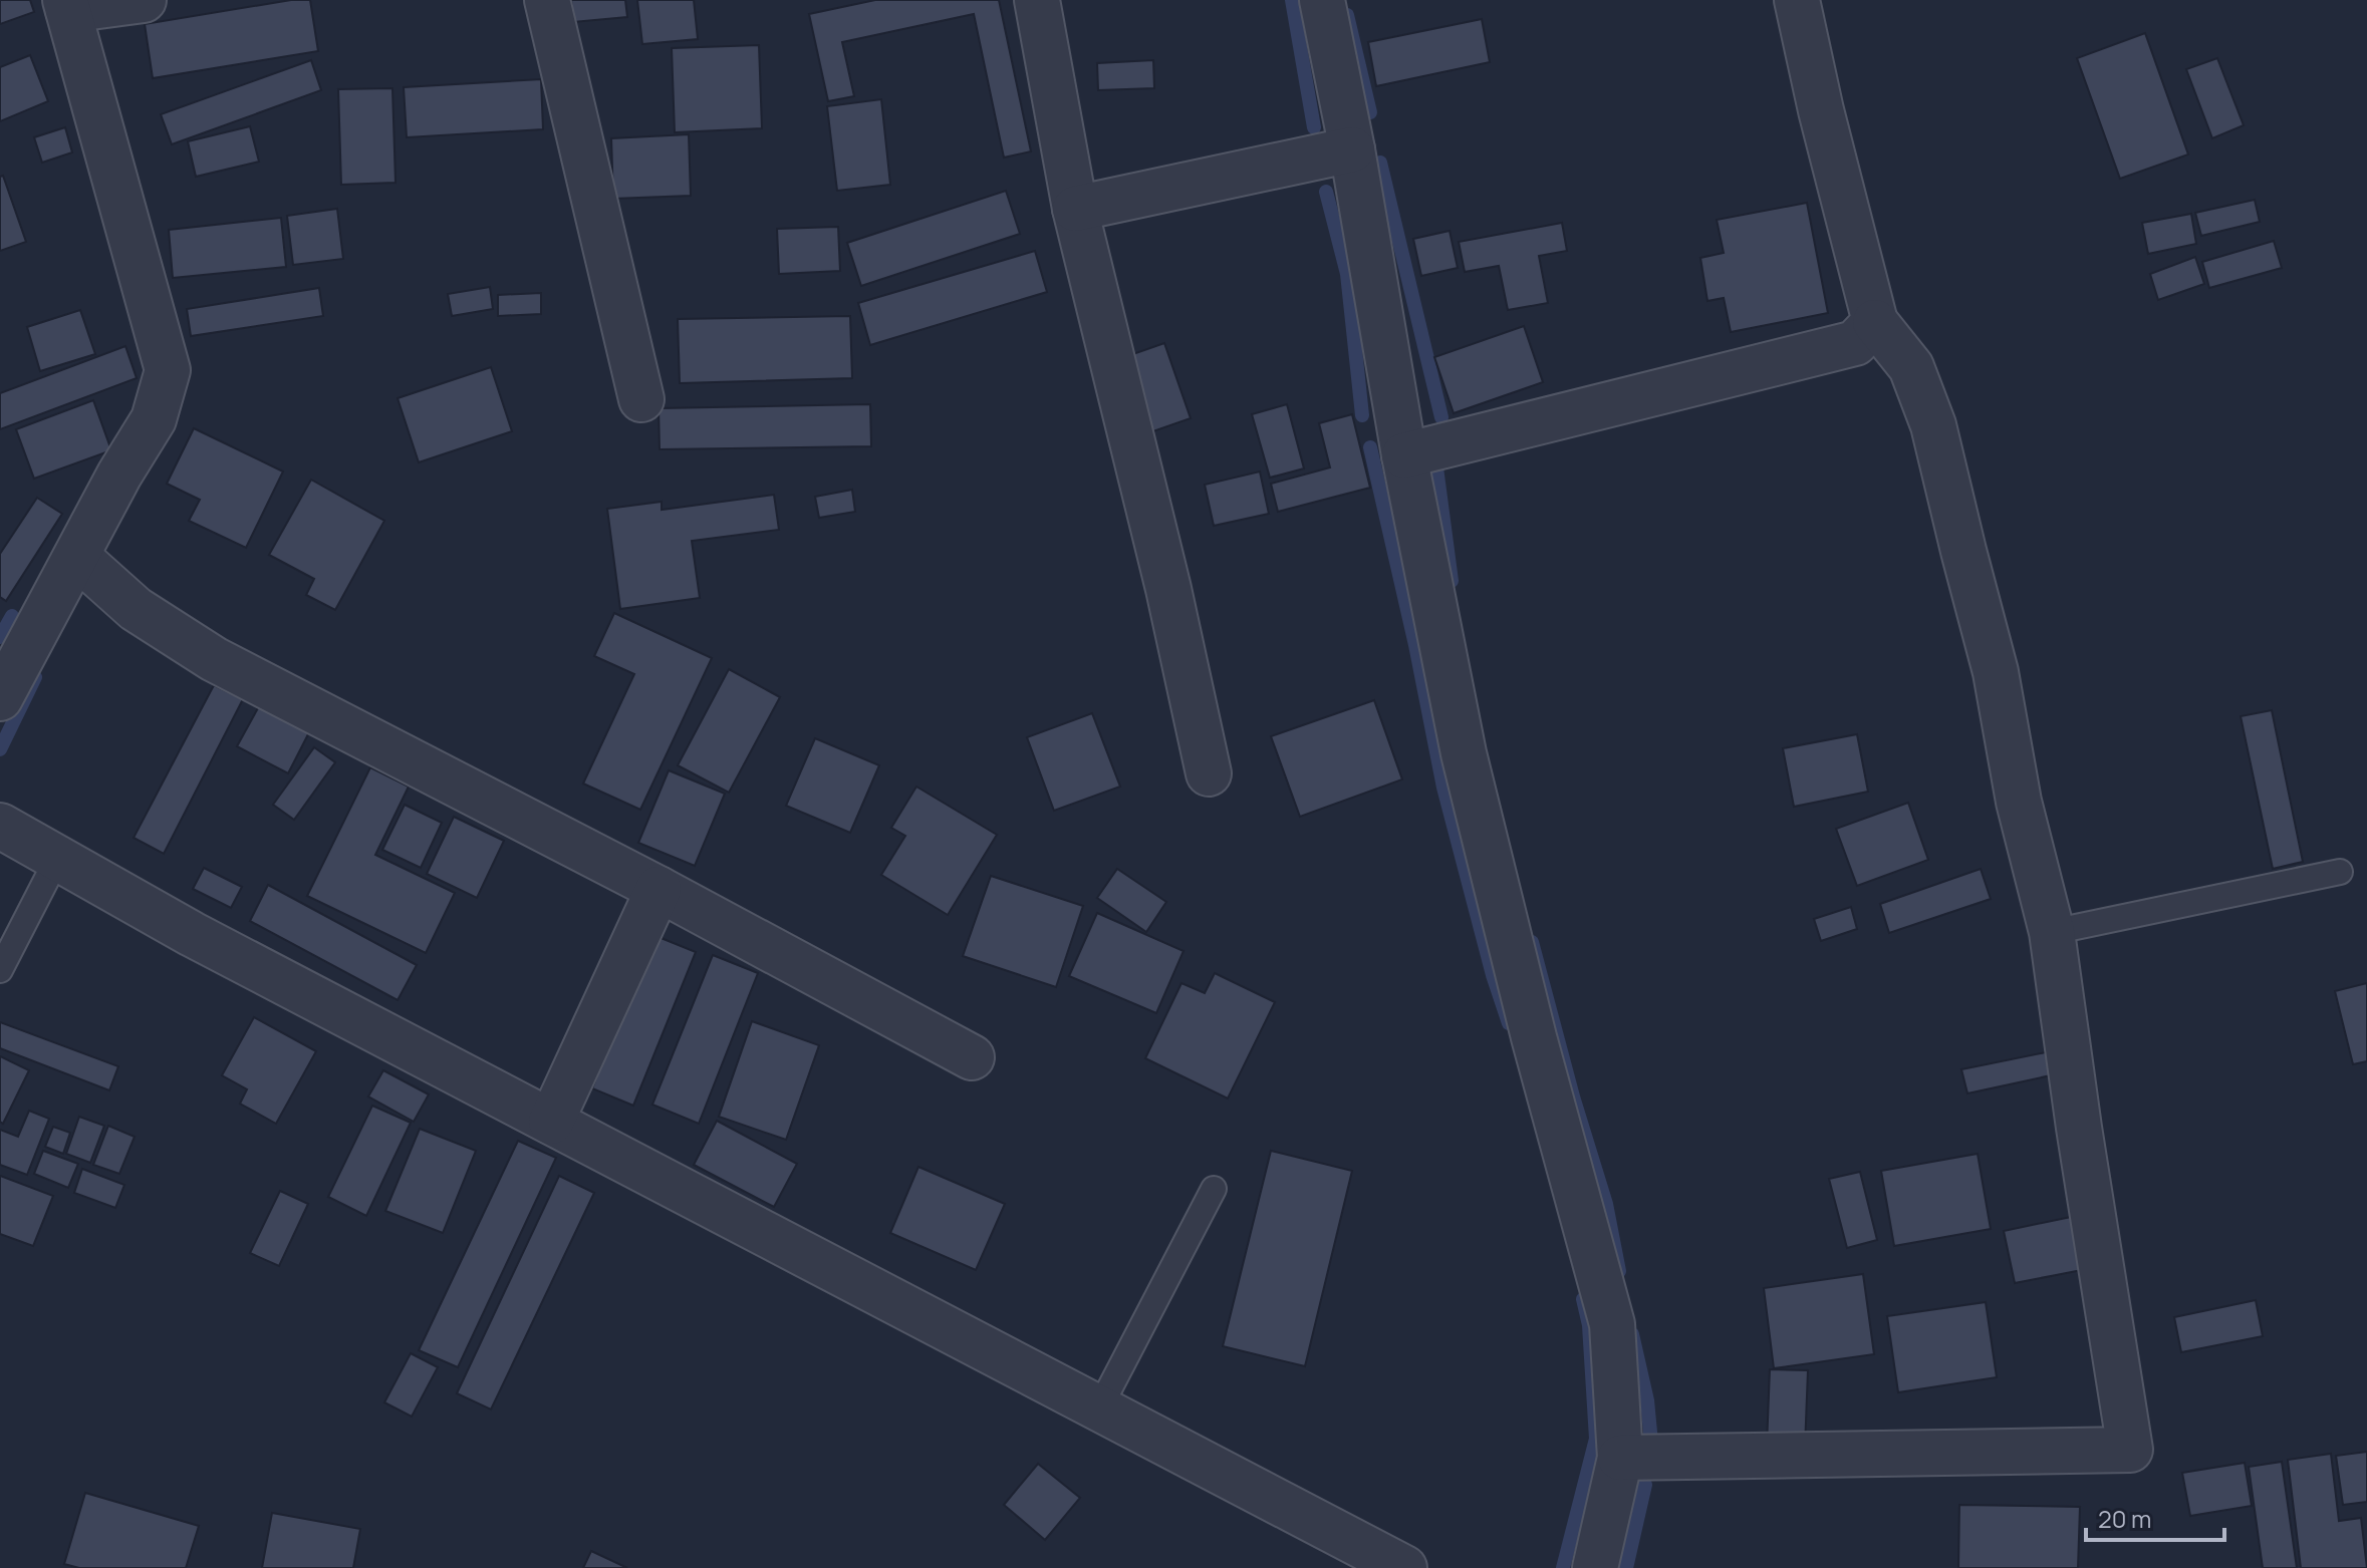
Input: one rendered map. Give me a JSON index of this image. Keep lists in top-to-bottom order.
{
  "scale_bar": "20 m"
}
